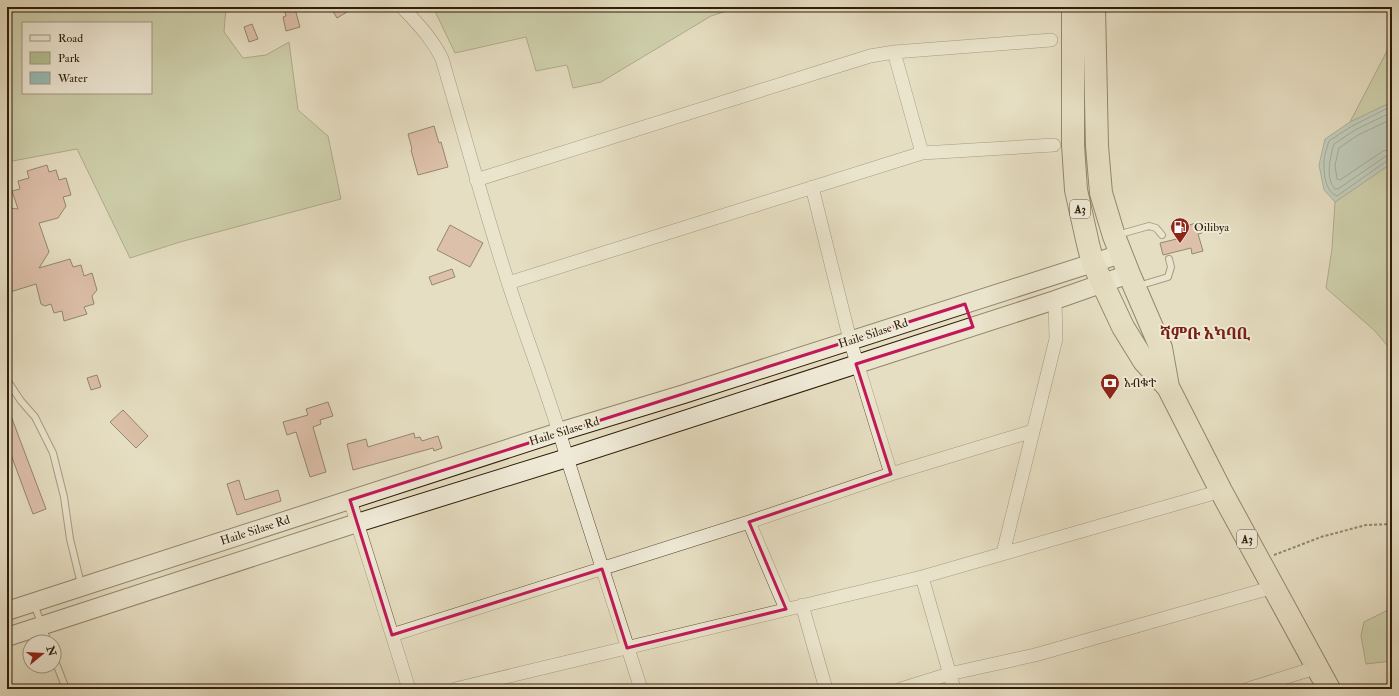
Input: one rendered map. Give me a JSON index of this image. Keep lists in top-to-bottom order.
{
  "streets": {
    "highway": ["A3"],
    "main road": ["Haile Silase Rd"]
  },
  "crossings": [
    ["A3", "Haile Silase Rd"]
  ],
  "districts": ["ሻምቡ አካባቢ"],
  "places": {
    "fuel station": ["Oilibya"],
    "bank": ["አብቁተ"]
  },
  "legend": ["Road", "Park", "Water"],
  "north": "right"
}
